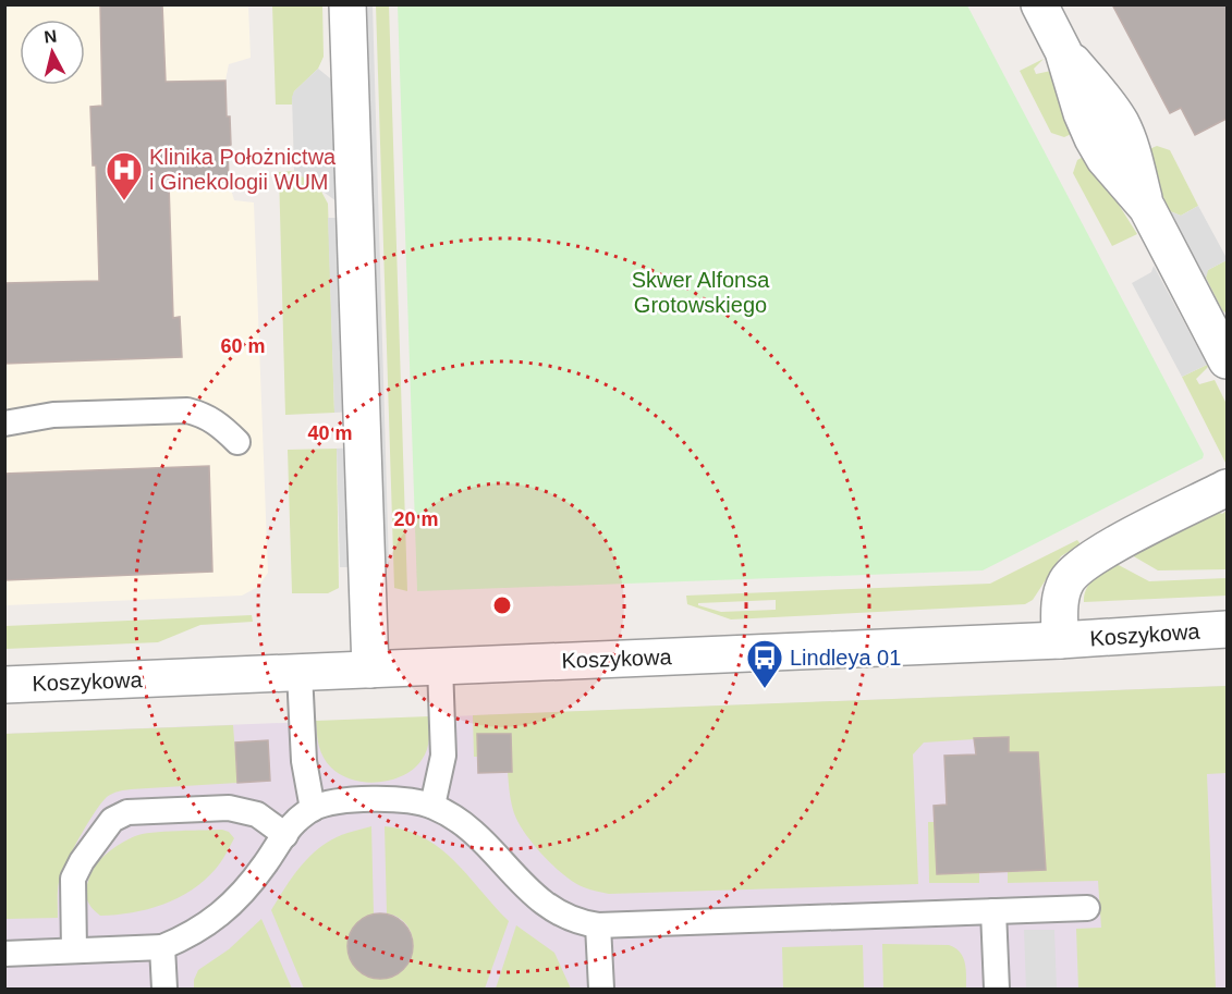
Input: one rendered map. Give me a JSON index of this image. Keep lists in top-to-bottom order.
{
  "streets": {
    "street": ["Koszykowa"]
  },
  "parks": ["Skwer Alfonsa Grotowskiego"],
  "places": {
    "hospital": ["Klinika Położnictwa i Ginekologii WUM"],
    "bus stop": ["Lindleya 01"]
  },
  "north": "top",
  "rings": ["60 m", "40 m", "20 m"]
}
